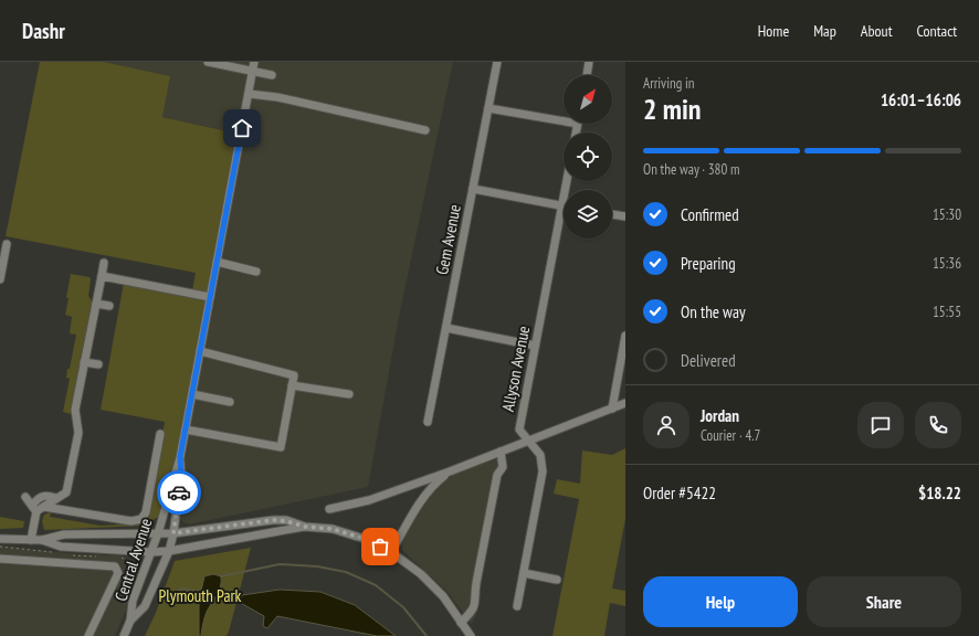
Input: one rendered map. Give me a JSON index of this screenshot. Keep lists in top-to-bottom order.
{
  "streets": {
    "street": ["Gem Avenue", "Allyson Avenue", "Central Avenue"]
  },
  "parks": ["Plymouth Park"],
  "north": "top right",
  "page": {
    "header": "Dashr",
    "nav": [
      "Home",
      "Map",
      "About",
      "Contact"
    ],
    "heading": ["2 min", "Arriving in", "16:01–16:06"],
    "panel": [
      "Jordan",
      "Courier · 4.7",
      "Order #5422",
      "$18.22"
    ],
    "bar": "On the way · 380 m",
    "list": [
      ["Confirmed", "15:30"],
      ["Preparing", "15:36"],
      ["On the way", "15:55"],
      "Delivered"
    ],
    "buttons": ["Help", "Share"]
  }
}
